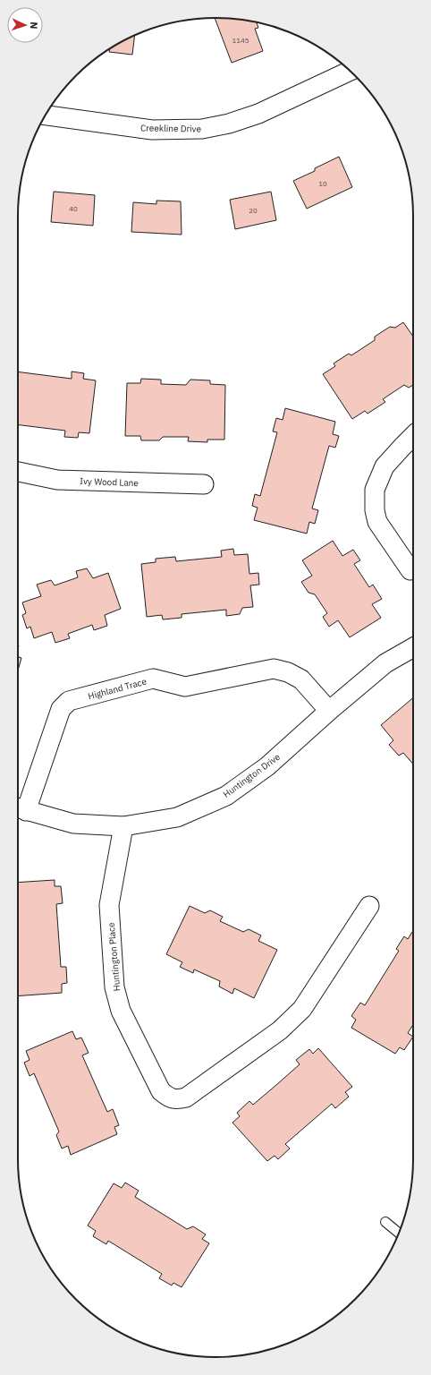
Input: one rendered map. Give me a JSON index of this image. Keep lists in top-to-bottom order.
{
  "streets": {
    "street": [
      "Creekline Drive",
      "Ivy Wood Lane",
      "Highland Trace",
      "Huntington Drive",
      "Huntington Place"
    ]
  },
  "crossings": [
    ["Highland Trace", "Huntington Drive"],
    ["Huntington Drive", "Huntington Place"]
  ],
  "house_numbers": [
    "1145",
    "10",
    "40",
    "20"
  ],
  "north": "right"
}
